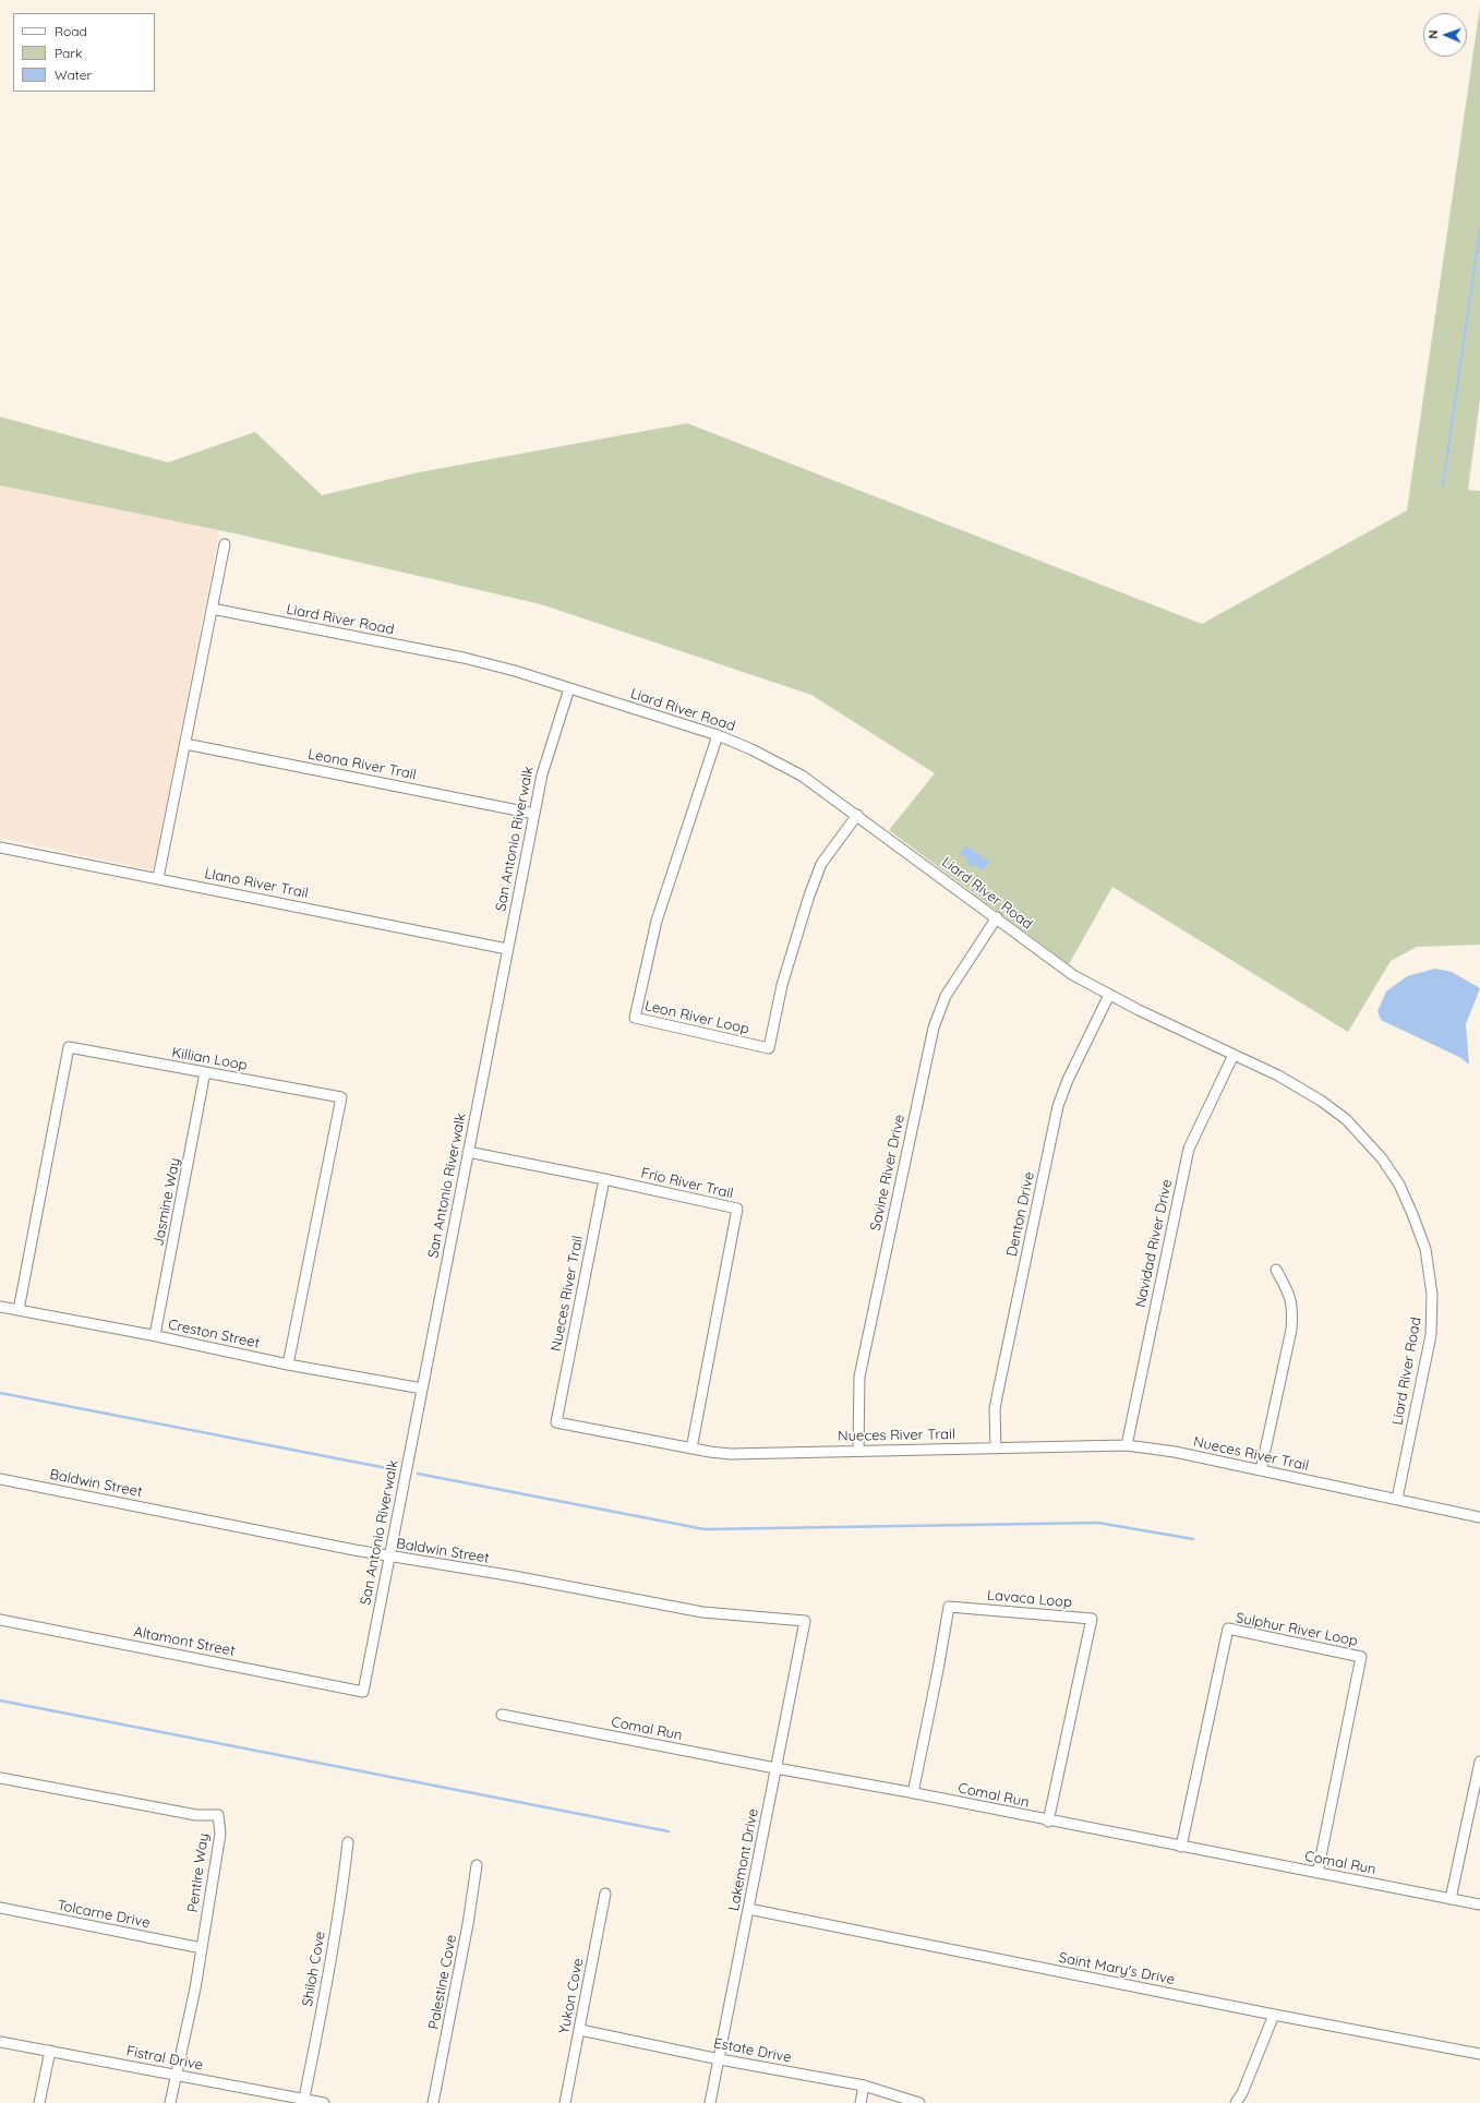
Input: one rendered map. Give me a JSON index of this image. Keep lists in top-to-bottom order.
{
  "streets": {
    "street": [
      "Liard River Road",
      "Leona River Trail",
      "San Antonio Riverwalk",
      "Llano River Trail",
      "Leon River Loop",
      "Killian Loop",
      "Savine River Drive",
      "Frio River Trail",
      "Jasmine Way",
      "Denton Drive",
      "Navidad River Drive",
      "Nueces River Trail",
      "Creston Street",
      "Baldwin Street",
      "Lavaca Loop",
      "Sulphur River Loop",
      "Altamont Street",
      "Comal Run",
      "Lakemont Drive",
      "Pentire Way",
      "Tolcarne Drive",
      "Shiloh Cove",
      "Saint Mary's Drive",
      "Palestine Cove",
      "Yukon Cove",
      "Estate Drive",
      "Fistral Drive"
    ]
  },
  "crossings": [
    ["Liard River Road", "San Antonio Riverwalk"],
    ["Liard River Road", "Leon River Loop"],
    ["Liard River Road", "Savine River Drive"],
    ["Liard River Road", "Denton Drive"],
    ["Liard River Road", "Navidad River Drive"],
    ["Liard River Road", "Nueces River Trail"],
    ["Leona River Trail", "San Antonio Riverwalk"],
    ["San Antonio Riverwalk", "Llano River Trail"],
    ["San Antonio Riverwalk", "Frio River Trail"],
    ["San Antonio Riverwalk", "Creston Street"],
    ["San Antonio Riverwalk", "Baldwin Street"],
    ["San Antonio Riverwalk", "Altamont Street"],
    ["Killian Loop", "Jasmine Way"],
    ["Killian Loop", "Creston Street"],
    ["Savine River Drive", "Nueces River Trail"],
    ["Frio River Trail", "Nueces River Trail"],
    ["Jasmine Way", "Creston Street"],
    ["Denton Drive", "Nueces River Trail"],
    ["Navidad River Drive", "Nueces River Trail"],
    ["Baldwin Street", "Lakemont Drive"],
    ["Lavaca Loop", "Comal Run"],
    ["Sulphur River Loop", "Comal Run"],
    ["Comal Run", "Lakemont Drive"],
    ["Lakemont Drive", "Saint Mary's Drive"],
    ["Lakemont Drive", "Estate Drive"],
    ["Pentire Way", "Tolcarne Drive"],
    ["Pentire Way", "Fistral Drive"],
    ["Shiloh Cove", "Fistral Drive"],
    ["Yukon Cove", "Estate Drive"]
  ],
  "legend": ["Road", "Park", "Water"],
  "north": "left"
}
